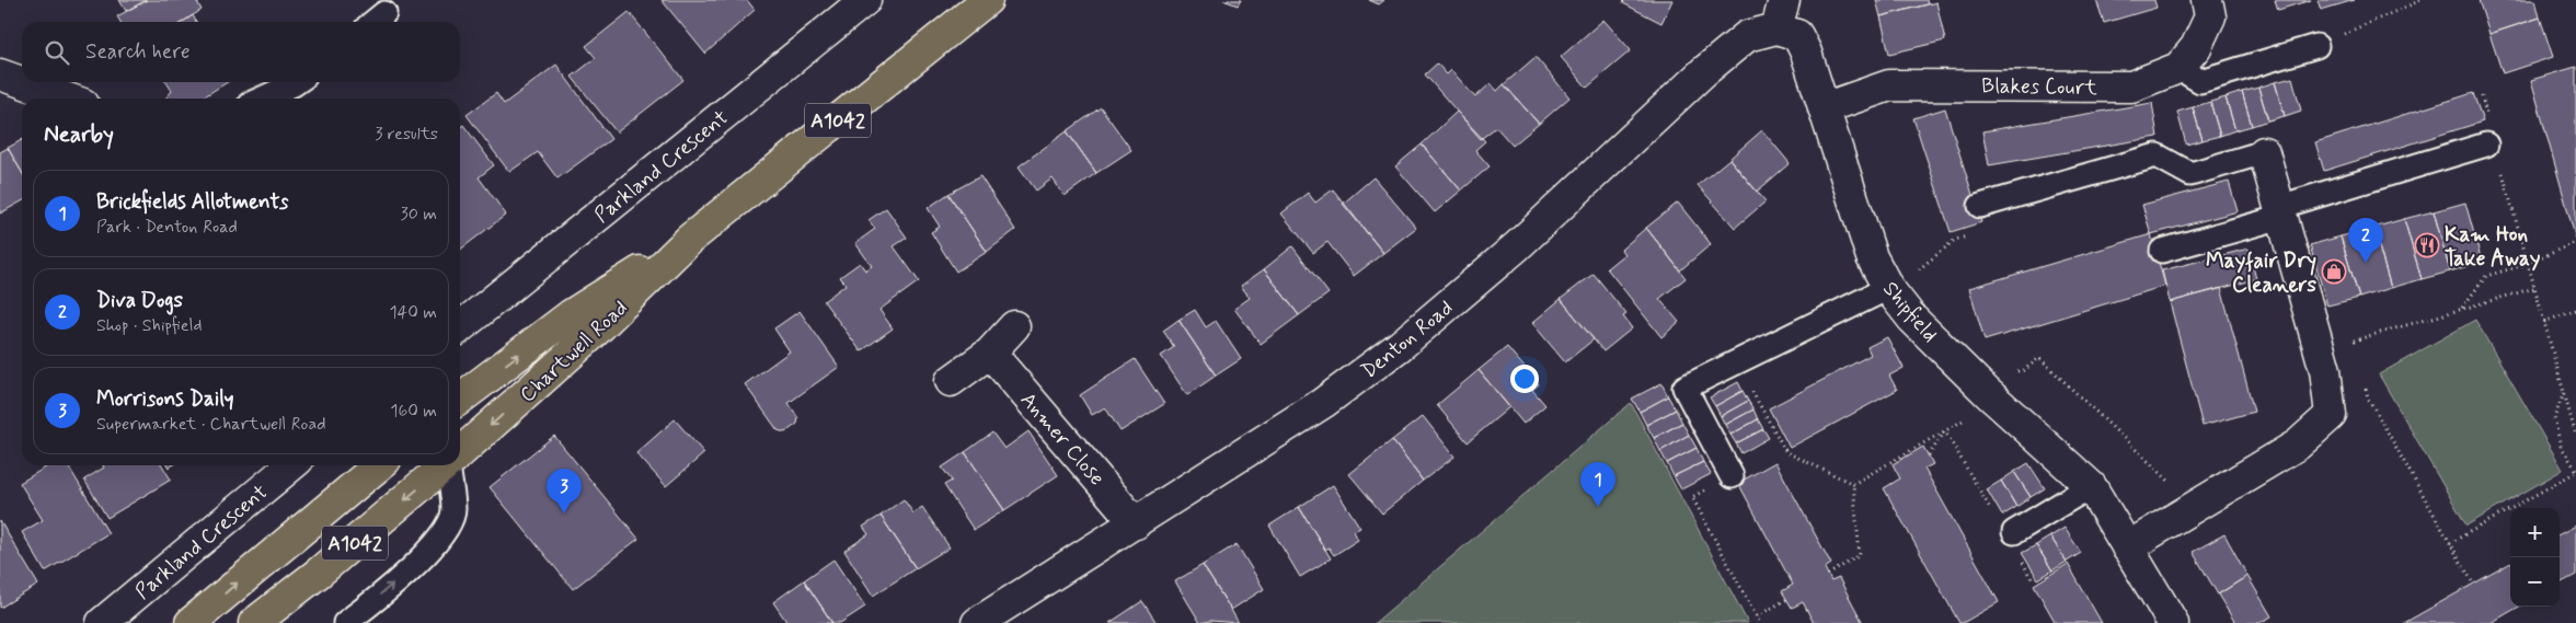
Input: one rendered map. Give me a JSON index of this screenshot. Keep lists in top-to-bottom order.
{
  "streets": {
    "highway": ["A1042", "Chartwell Road"],
    "street": [
      "Blakes Court",
      "Parkland Crescent",
      "Shipfield",
      "Denton Road",
      "Anmer Close"
    ]
  },
  "crossings": [
    ["Blakes Court", "Shipfield"],
    ["Shipfield", "Denton Road"],
    ["Denton Road", "Anmer Close"]
  ],
  "places": {
    "restaurant": ["Kam Hon Take Away"],
    "shop": ["Mayfair Dry Cleaners"]
  },
  "page": {
    "search": "Search here",
    "heading": ["Nearby", "3 results"],
    "list": [
      {
        "mark": "1",
        "name": "Brickfields Allotments",
        "note": "Park · Denton Road",
        "value": "30 m"
      },
      {
        "mark": "2",
        "name": "Diva Dogs",
        "note": "Shop · Shipfield",
        "value": "140 m"
      },
      {
        "mark": "3",
        "name": "Morrisons Daily",
        "note": "Supermarket · Chartwell Road",
        "value": "160 m"
      }
    ],
    "pins": ["2", "1", "3"],
    "map_buttons": ["+", "−"]
  }
}
